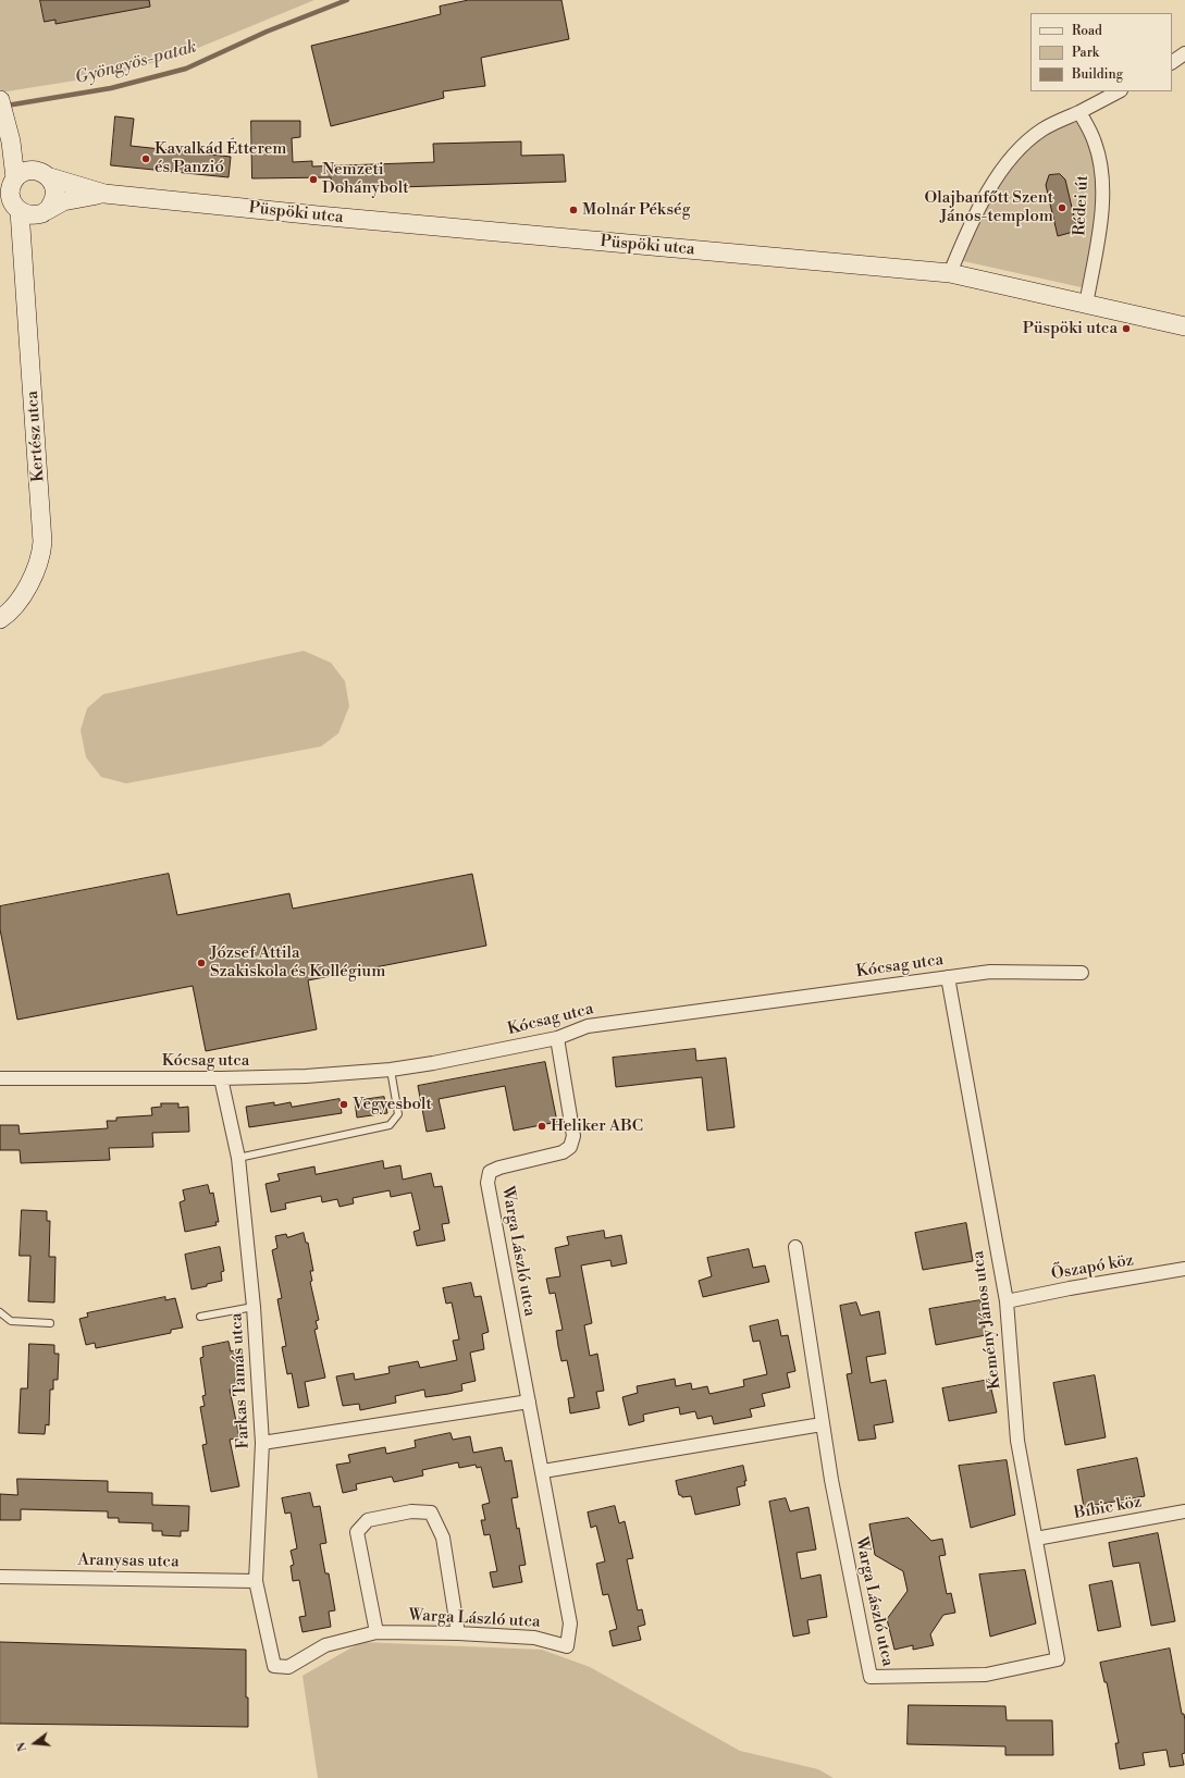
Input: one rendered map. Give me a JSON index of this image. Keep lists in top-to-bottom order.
{
  "streets": {
    "street": [
      "Rédei út",
      "Püspöki utca",
      "Kertész utca",
      "Kócsag utca",
      "Warga László utca",
      "Őszapó köz",
      "Kemény János utca",
      "Farkas Tamás utca",
      "Bíbic köz",
      "Aranysas utca"
    ]
  },
  "crossings": [
    ["Rédei út", "Püspöki utca"],
    ["Kócsag utca", "Warga László utca"],
    ["Kócsag utca", "Kemény János utca"],
    ["Kócsag utca", "Farkas Tamás utca"],
    ["Warga László utca", "Kemény János utca"],
    ["Warga László utca", "Farkas Tamás utca"],
    ["Őszapó köz", "Kemény János utca"],
    ["Kemény János utca", "Bíbic köz"],
    ["Farkas Tamás utca", "Aranysas utca"]
  ],
  "water": ["Gyöngyös-patak"],
  "places": [
    "Kavalkád Étterem és Panzió",
    "Nemzeti Dohánybolt",
    "Olajbanfőtt Szent János-templom",
    "Molnár Pékség",
    "Püspöki utca",
    "József Attila Szakiskola és Kollégium",
    "Vegyesbolt",
    "Heliker ABC"
  ],
  "legend": ["Road", "Park", "Building"],
  "north": "left"
}
